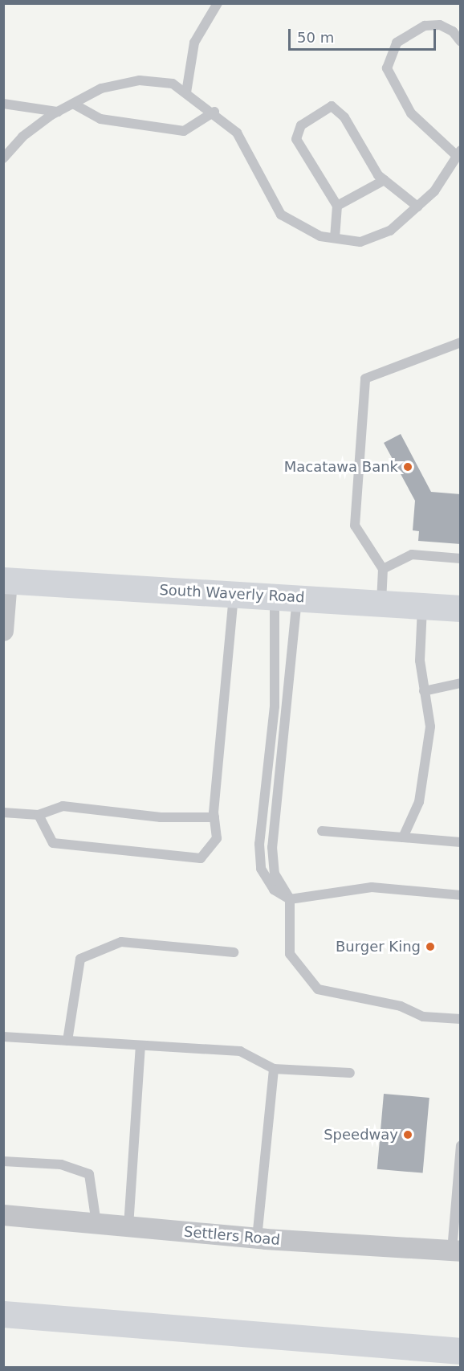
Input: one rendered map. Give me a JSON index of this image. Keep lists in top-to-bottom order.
{
  "streets": {
    "main road": ["South Waverly Road"],
    "street": ["Settlers Road"]
  },
  "places": ["Macatawa Bank", "Burger King", "Speedway"],
  "scale_bar": "50 m"
}
